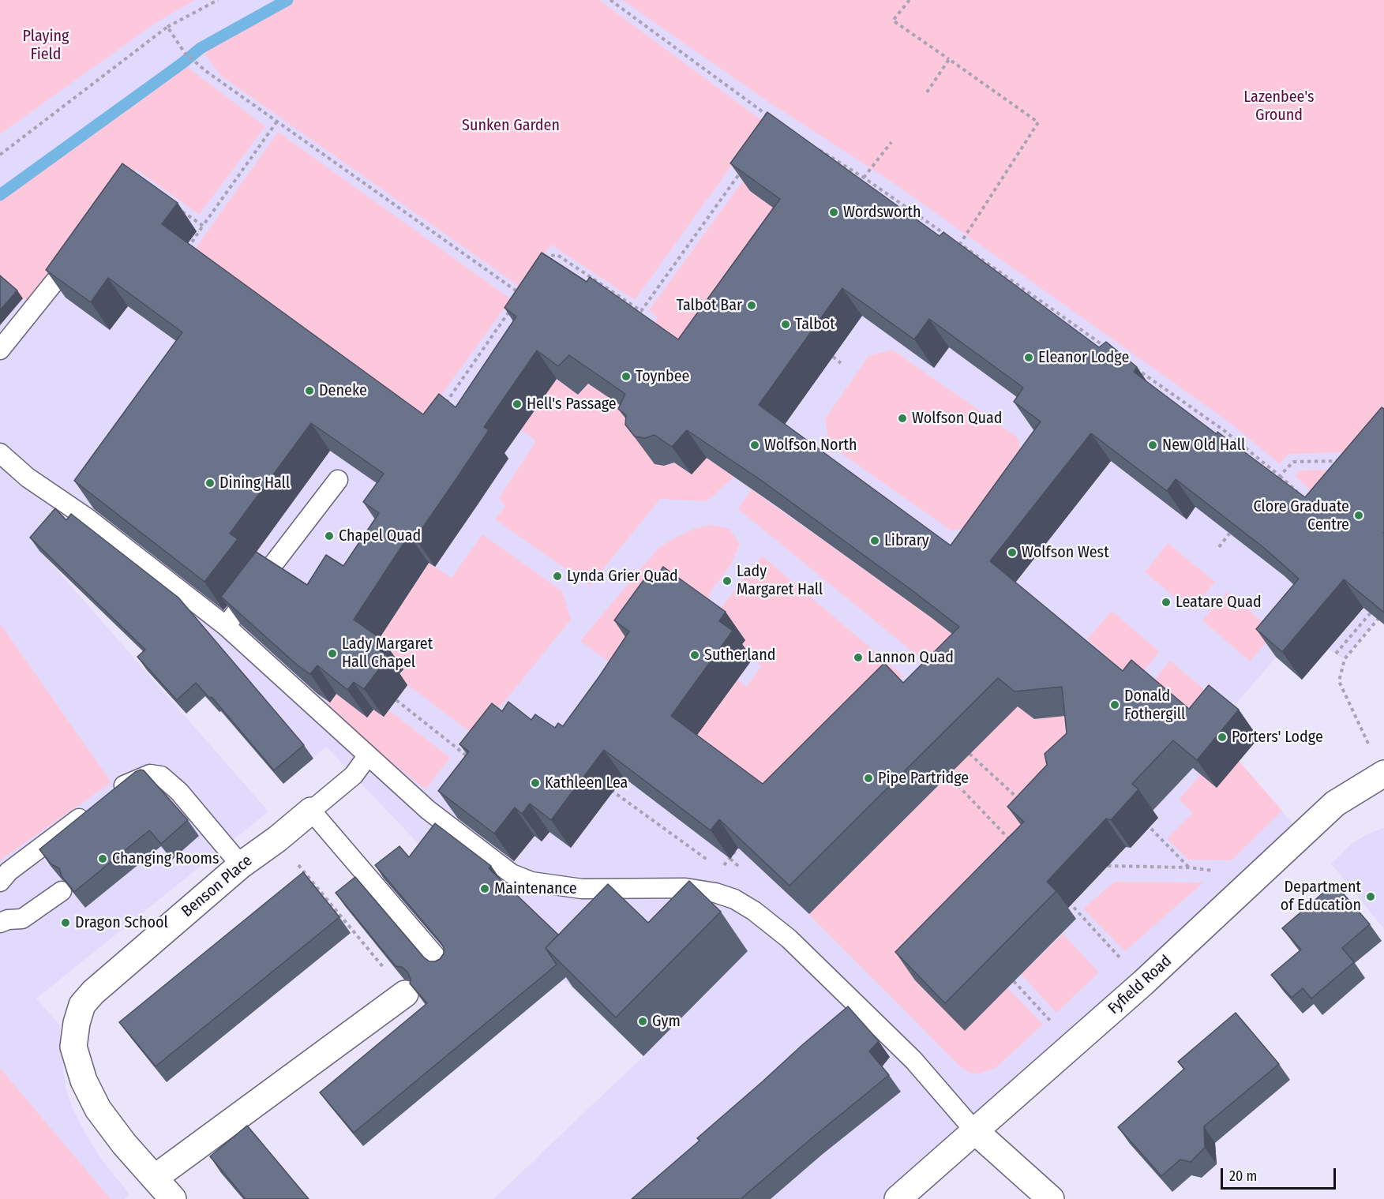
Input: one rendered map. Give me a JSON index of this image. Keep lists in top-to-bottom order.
{
  "streets": {
    "street": ["Benson Place", "Fyfield Road"]
  },
  "parks": ["Playing Field", "Lazenbee's Ground", "Sunken Garden"],
  "places": [
    "Wordsworth",
    "Talbot Bar",
    "Talbot",
    "Eleanor Lodge",
    "Toynbee",
    "Deneke",
    "Hell's Passage",
    "Wolfson Quad",
    "Wolfson North",
    "New Old Hall",
    "Dining Hall",
    "Clore Graduate Centre",
    "Chapel Quad",
    "Library",
    "Wolfson West",
    "Lynda Grier Quad",
    "Lady Margaret Hall",
    "Leatare Quad",
    "Lady Margaret Hall Chapel",
    "Sutherland",
    "Lannon Quad",
    "Donald Fothergill",
    "Porters' Lodge",
    "Pipe Partridge",
    "Kathleen Lea",
    "Changing Rooms",
    "Maintenance",
    "Department of Education",
    "Dragon School",
    "Gym"
  ],
  "scale_bar": "20 m"
}
